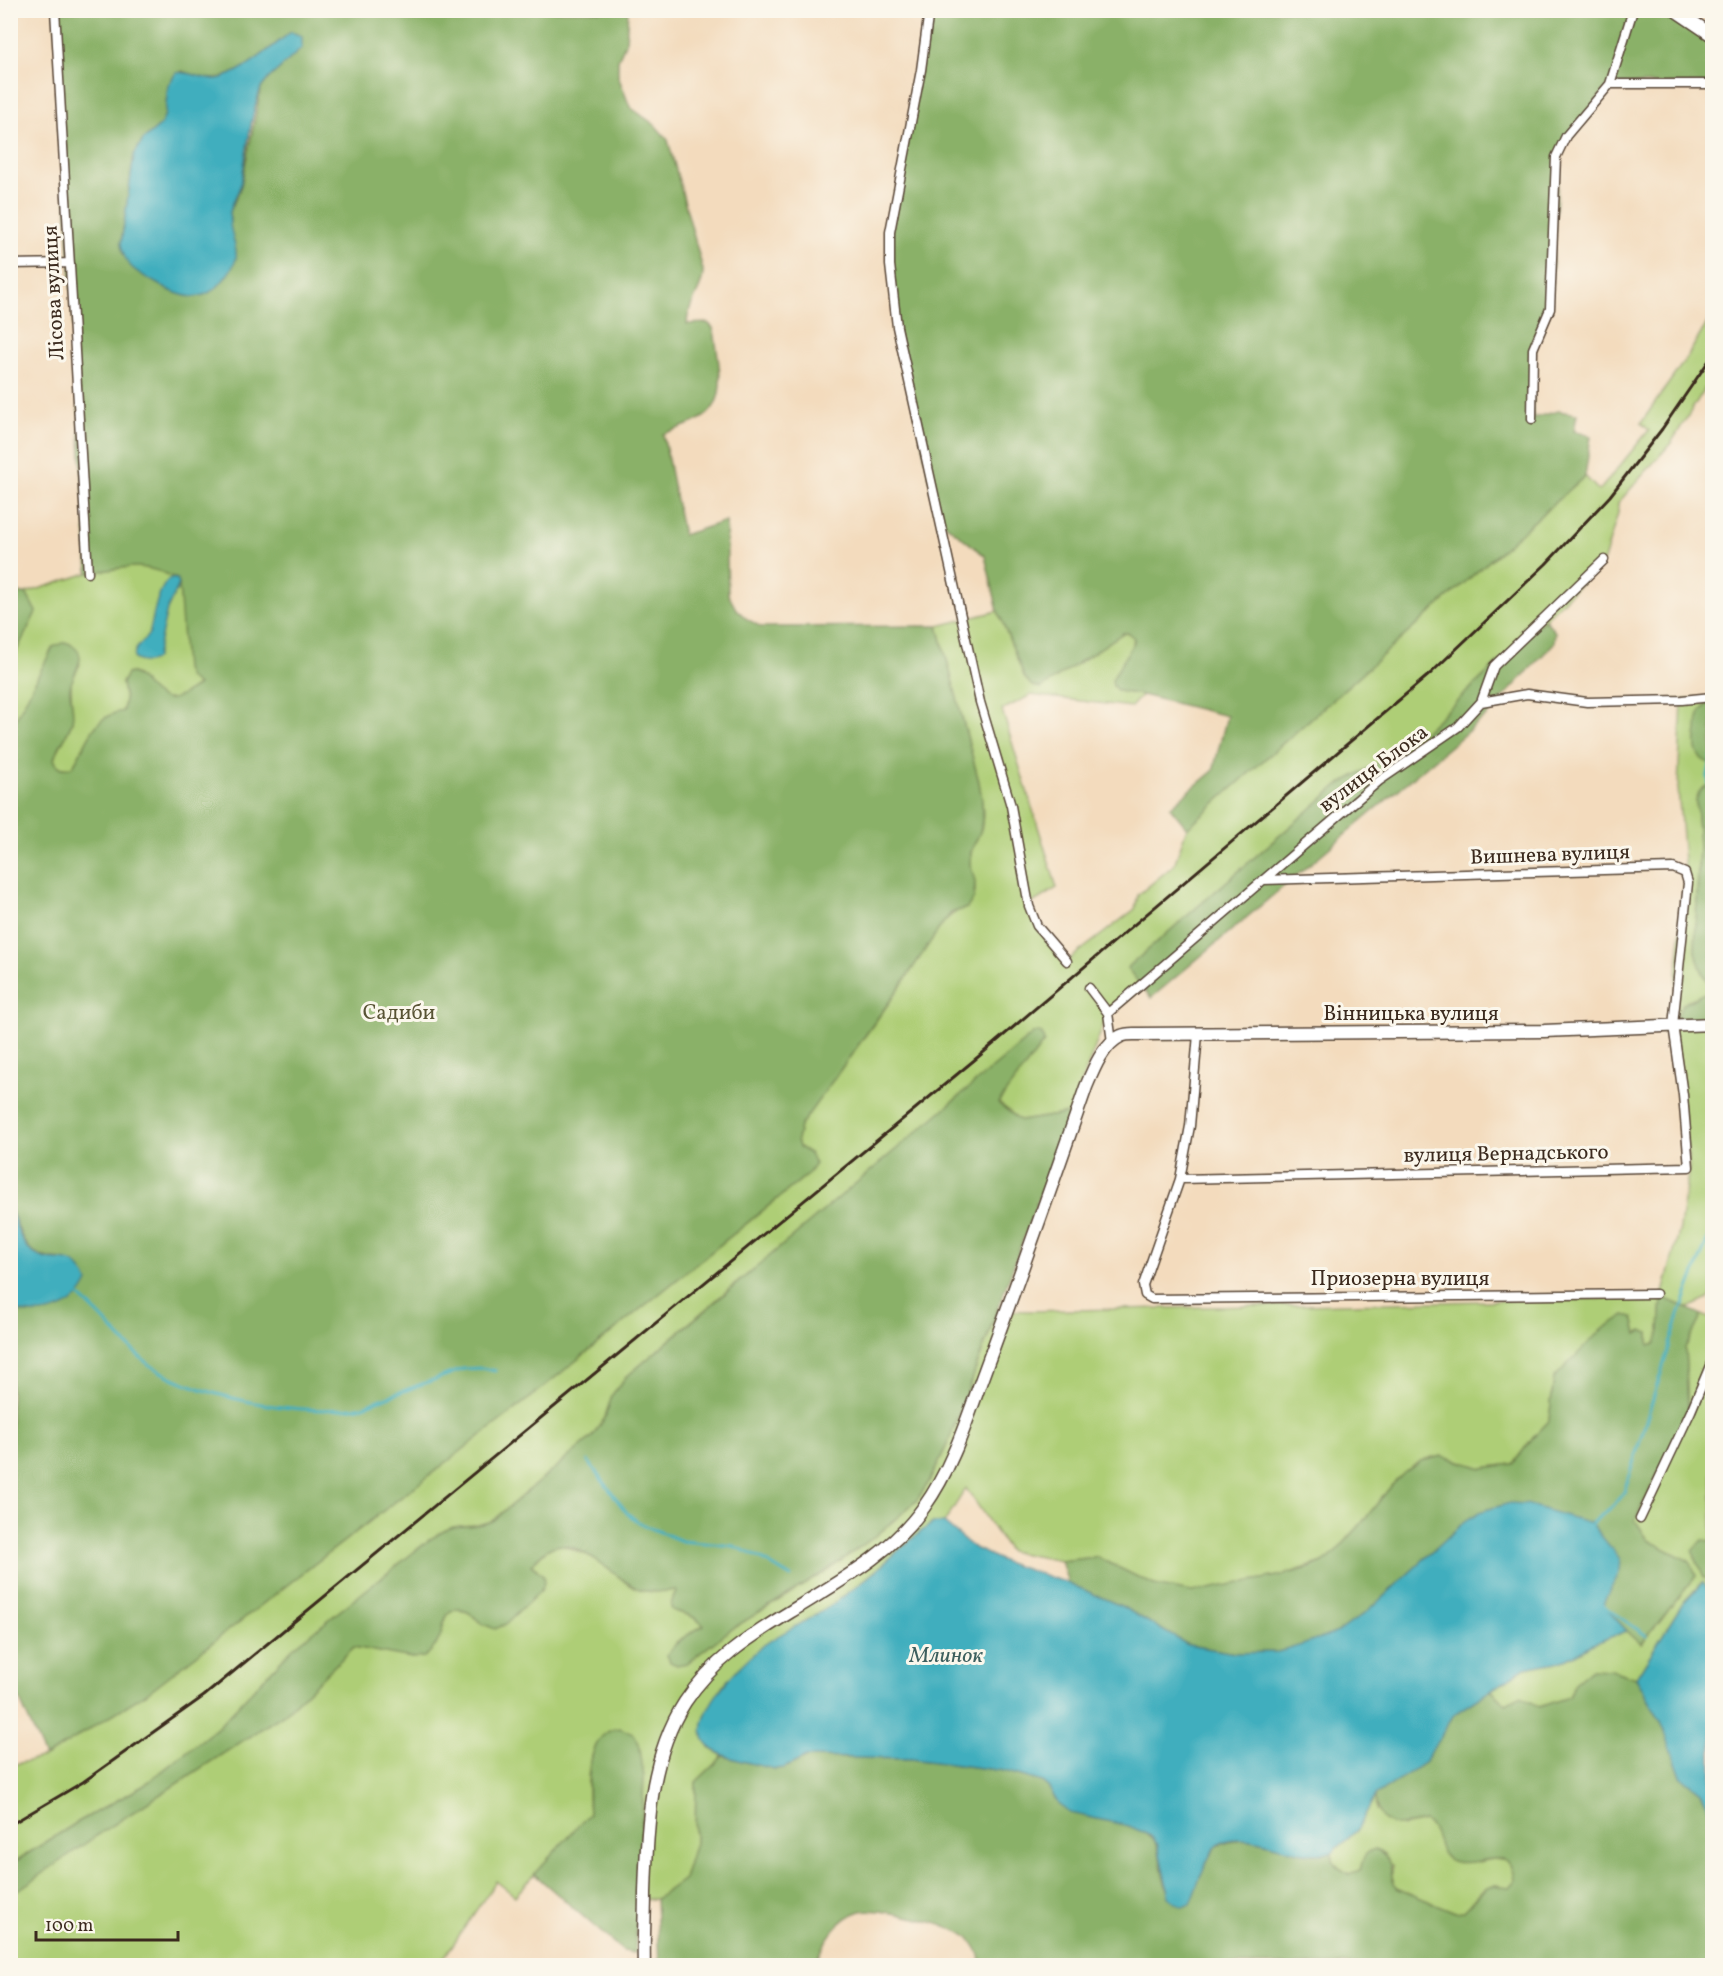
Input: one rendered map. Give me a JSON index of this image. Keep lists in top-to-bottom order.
{
  "streets": {
    "street": [
      "Лісова вулиця",
      "вулиця Блока",
      "Вишнева вулиця",
      "Вінницька вулиця",
      "вулиця Вернадського",
      "Приозерна вулиця"
    ]
  },
  "crossings": [
    ["вулиця Блока", "Вишнева вулиця"],
    ["Вишнева вулиця", "Вінницька вулиця"],
    ["Вишнева вулиця", "вулиця Вернадського"],
    ["Вінницька вулиця", "вулиця Вернадського"],
    ["вулиця Вернадського", "Приозерна вулиця"]
  ],
  "water": ["Млинок"],
  "parks": ["Садиби"],
  "scale_bar": "100 m"
}
